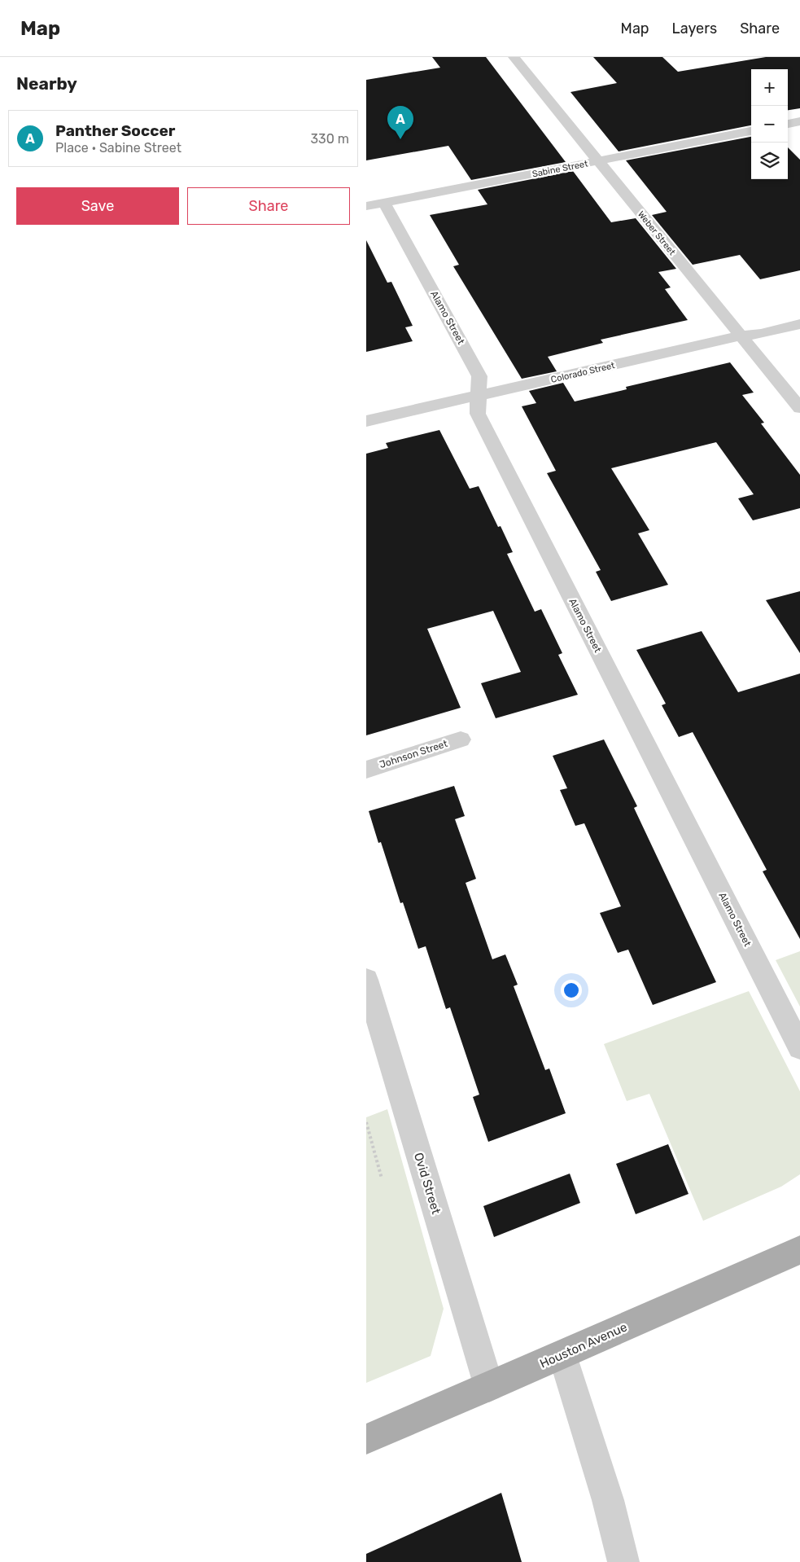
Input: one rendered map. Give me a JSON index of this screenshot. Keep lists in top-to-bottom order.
{
  "streets": {
    "main road": ["Houston Avenue"],
    "street": [
      "Sabine Street",
      "Weber Street",
      "Alamo Street",
      "Colorado Street",
      "Johnson Street",
      "Ovid Street"
    ]
  },
  "crossings": [
    ["Sabine Street", "Weber Street"],
    ["Sabine Street", "Alamo Street"],
    ["Weber Street", "Colorado Street"],
    ["Alamo Street", "Colorado Street"],
    ["Ovid Street", "Houston Avenue"]
  ],
  "page": {
    "header": "Map",
    "nav": ["Map", "Layers", "Share"],
    "heading": "Nearby",
    "map_buttons": ["+", "−"],
    "pins": "A",
    "list": [
      {
        "mark": "A",
        "name": "Panther Soccer",
        "note": "Place · Sabine Street",
        "value": "330 m"
      }
    ],
    "buttons": ["Save", "Share"]
  }
}
